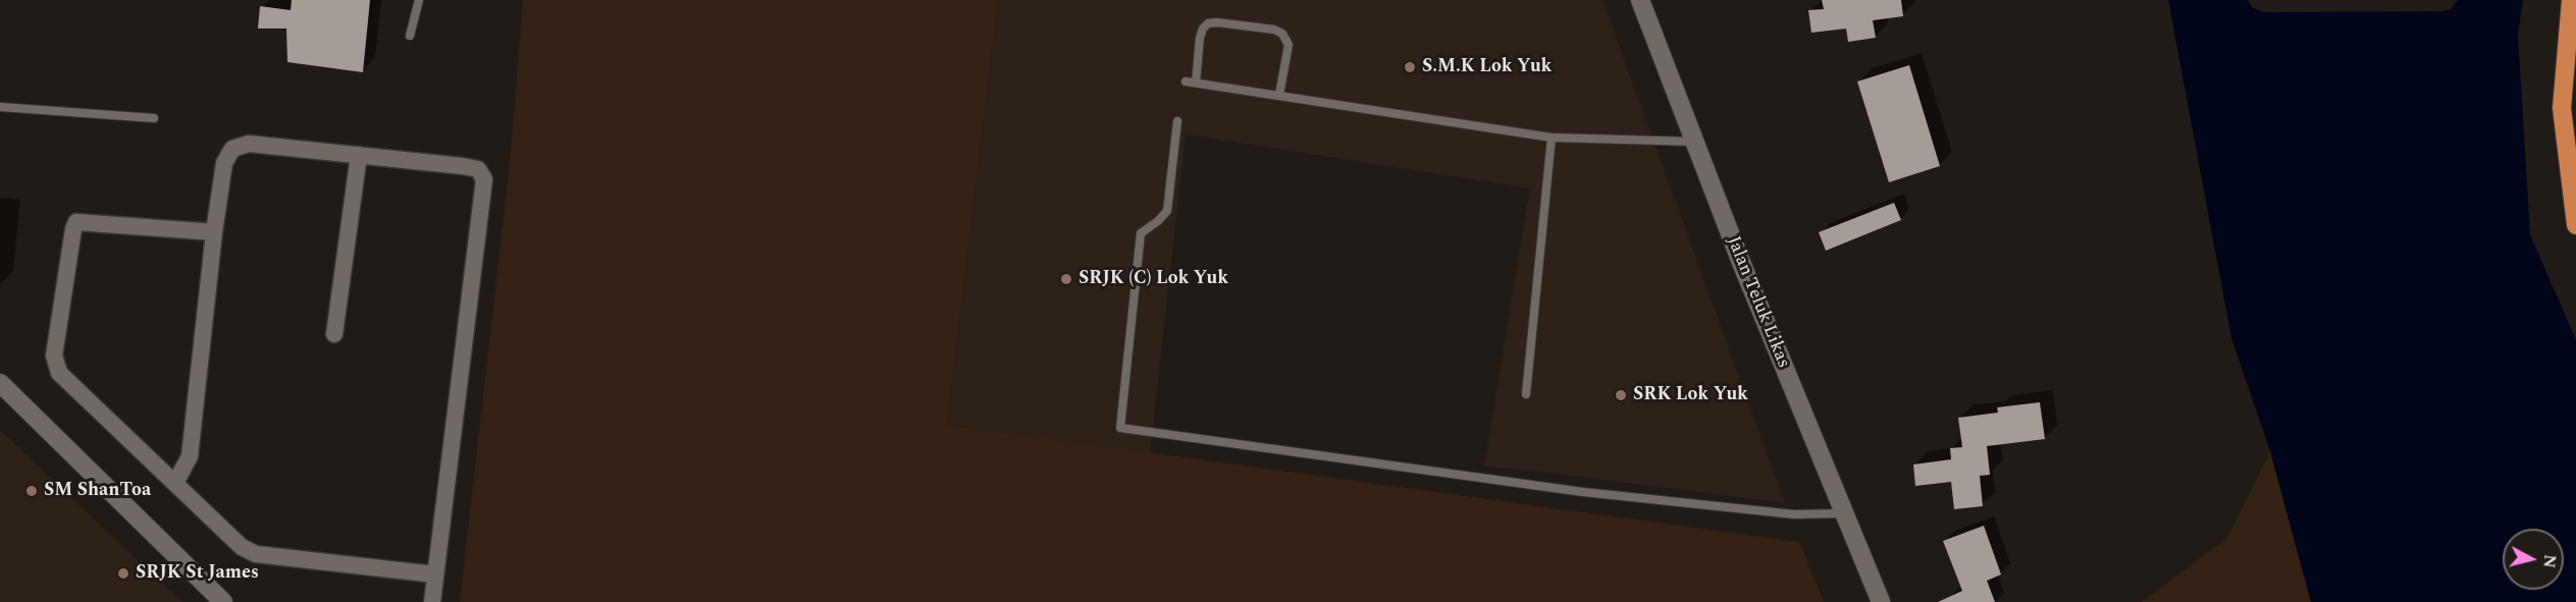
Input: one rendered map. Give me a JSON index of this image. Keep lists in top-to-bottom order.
{
  "streets": {
    "street": ["Jalan Teluk Likas"]
  },
  "places": [
    "S.M.K Lok Yuk",
    "SRJK (C) Lok Yuk",
    "SRK Lok Yuk",
    "SM ShanToa",
    "SRJK St James"
  ],
  "north": "right"
}
